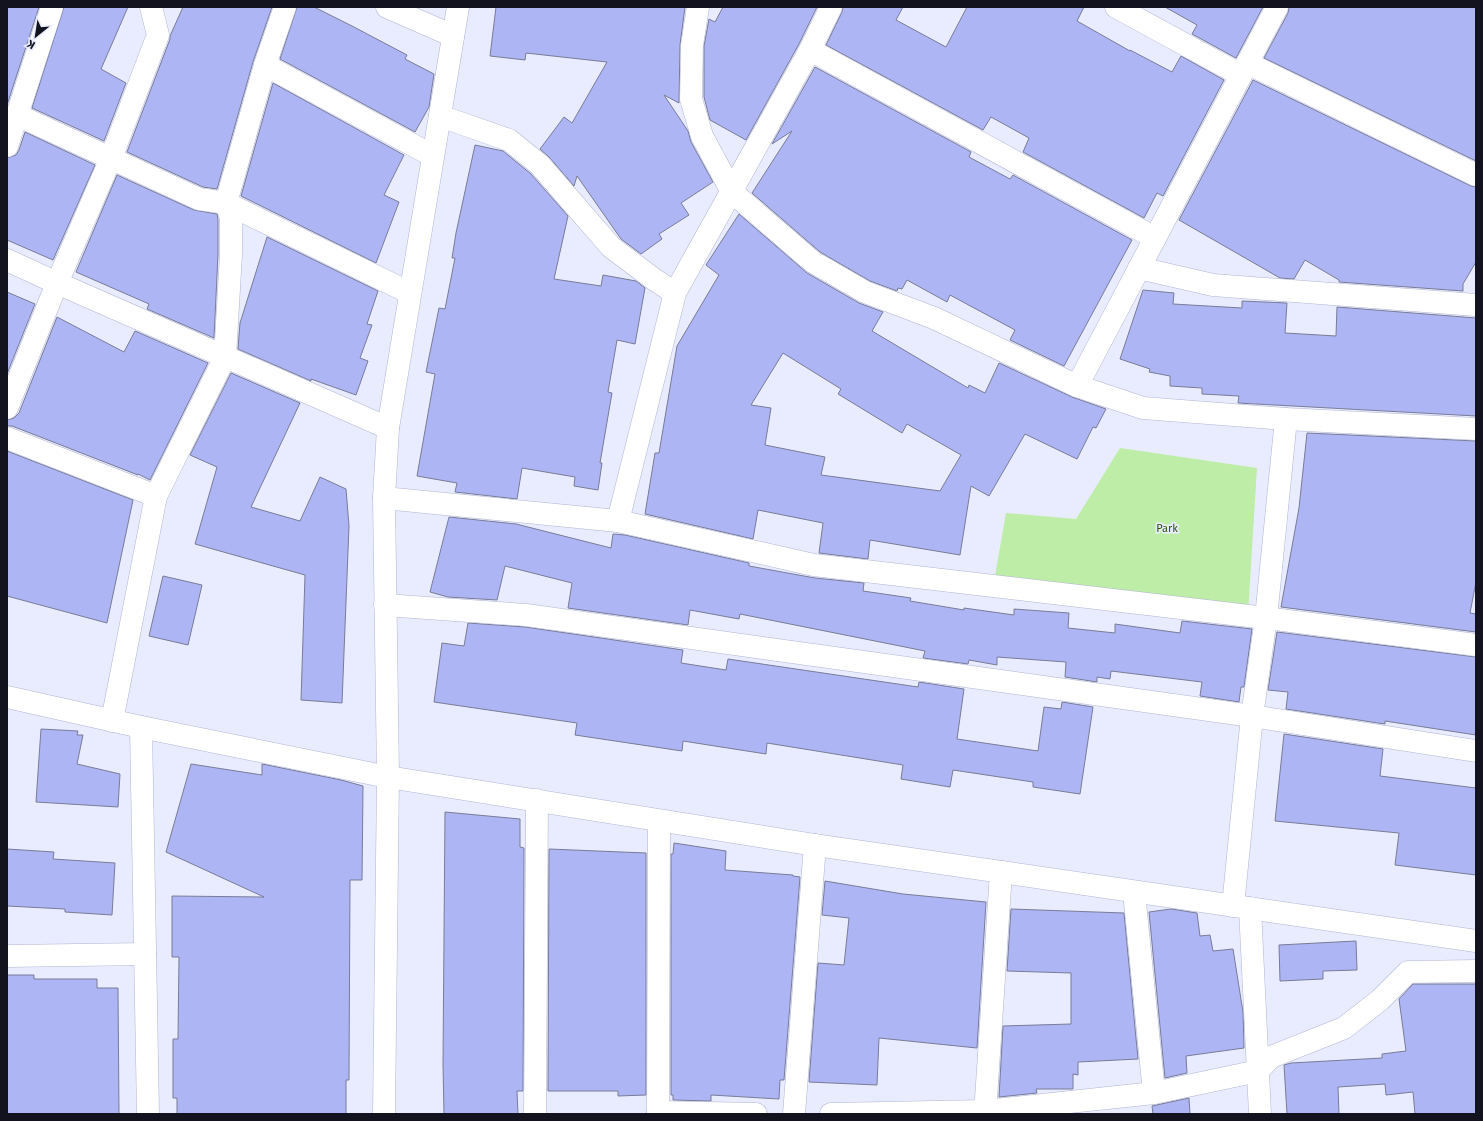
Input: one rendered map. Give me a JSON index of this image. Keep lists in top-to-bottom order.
{
  "parks": ["Park"],
  "north": "bottom left"
}
